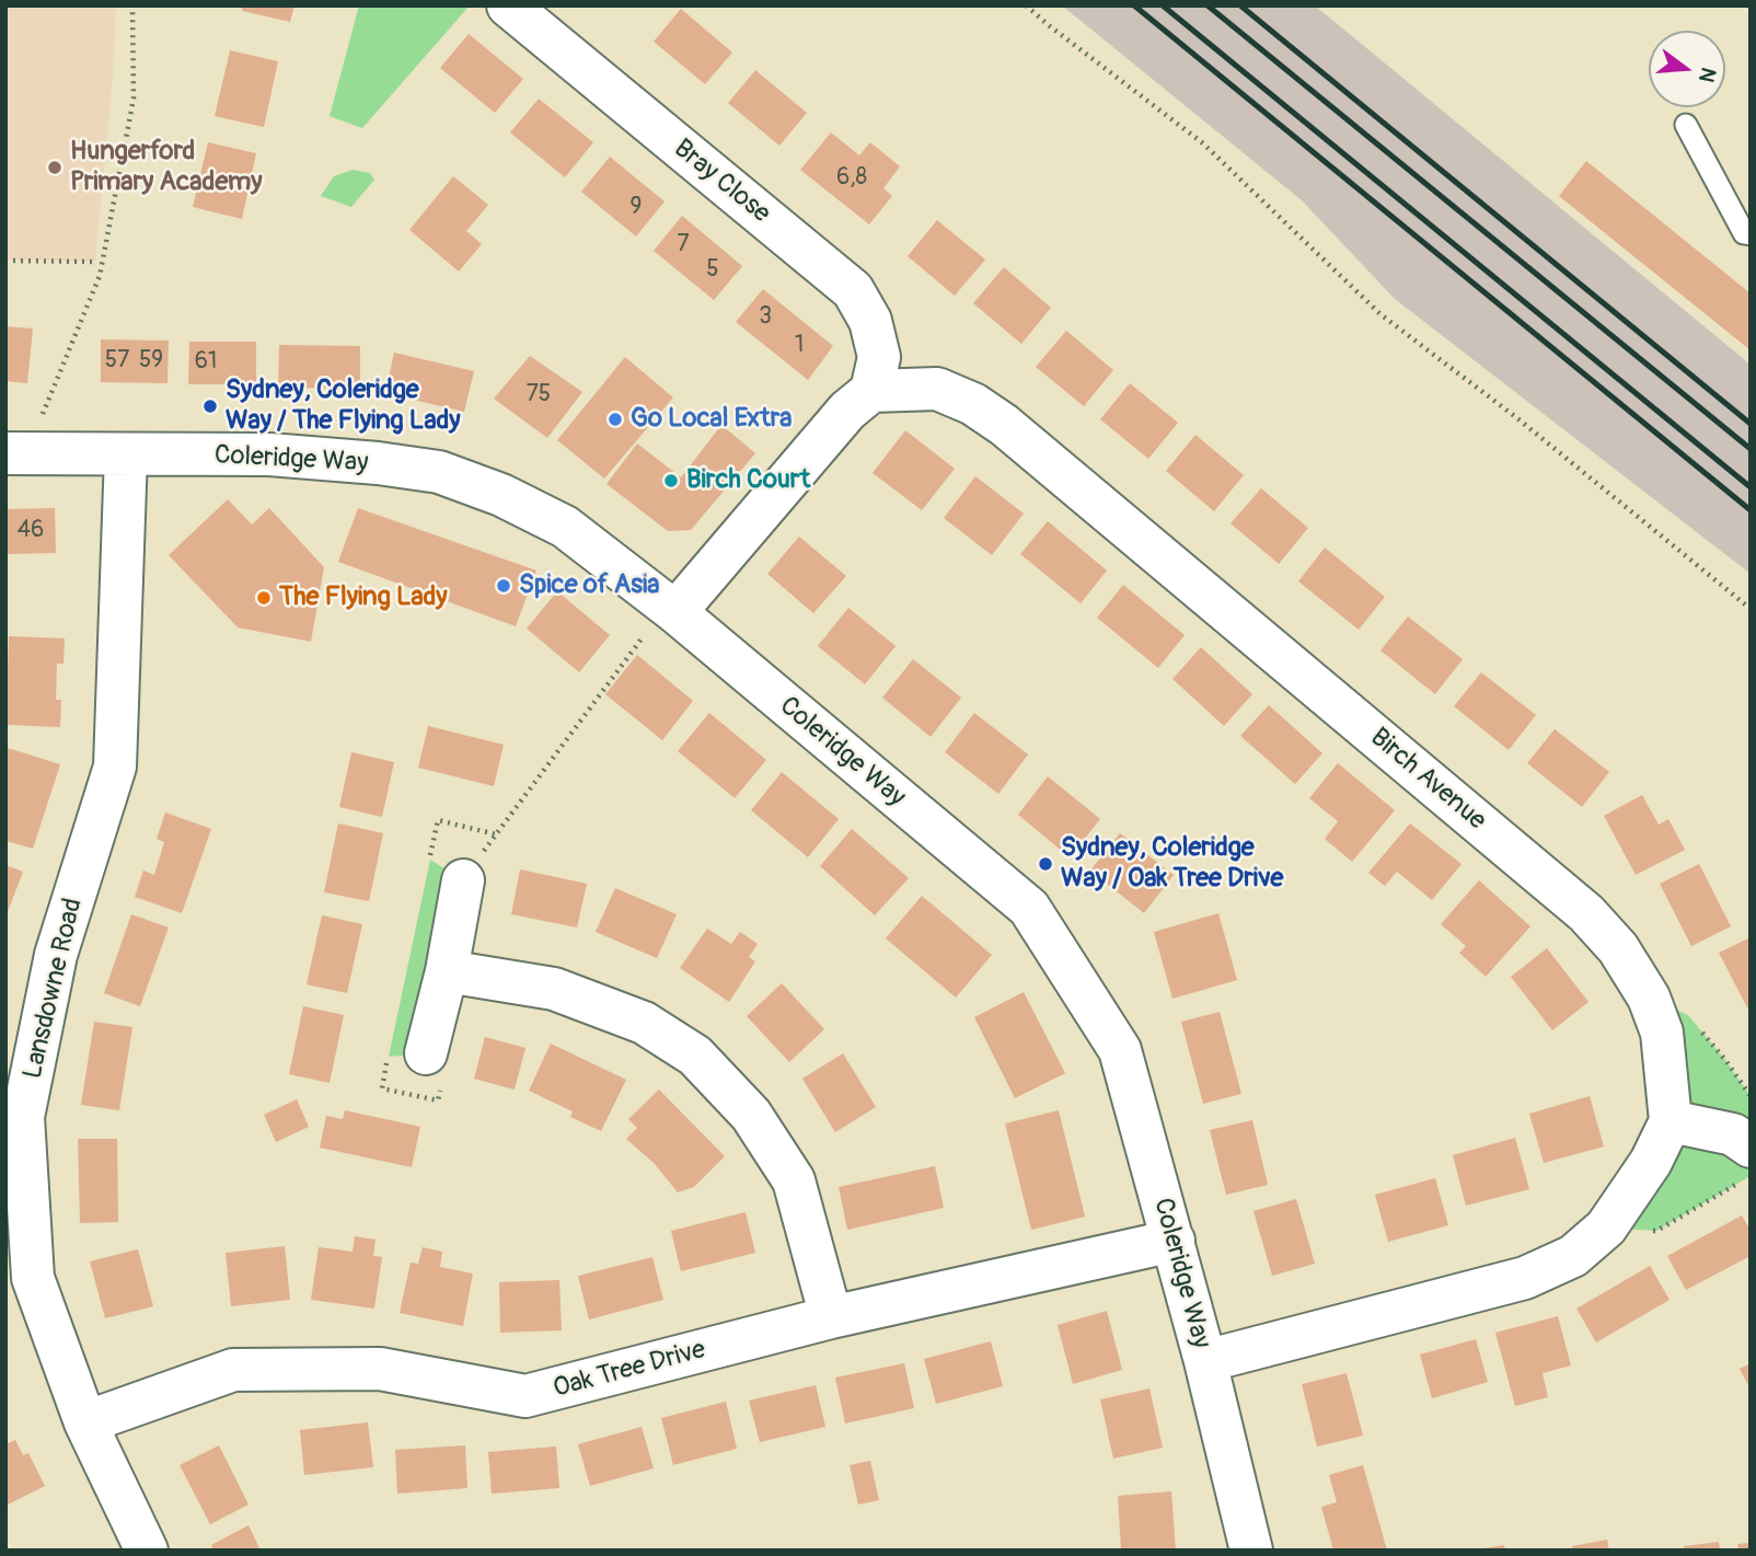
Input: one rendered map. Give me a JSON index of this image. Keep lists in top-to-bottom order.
{
  "streets": {
    "street": [
      "Bray Close",
      "Coleridge Way",
      "Birch Avenue",
      "Lansdowne Road",
      "Oak Tree Drive"
    ]
  },
  "crossings": [
    ["Bray Close", "Birch Avenue"],
    ["Coleridge Way", "Lansdowne Road"],
    ["Coleridge Way", "Oak Tree Drive"],
    ["Lansdowne Road", "Oak Tree Drive"]
  ],
  "places": [
    "Hungerford Primary Academy",
    "Sydney, Coleridge Way / The Flying Lady",
    "Go Local Extra",
    "Birch Court",
    "Spice of Asia",
    "The Flying Lady",
    "Sydney, Coleridge Way / Oak Tree Drive"
  ],
  "house_numbers": [
    "6,8",
    "9",
    "7",
    "5",
    "3",
    "1",
    "57",
    "59",
    "61",
    "75",
    "46"
  ],
  "north": "right"
}
